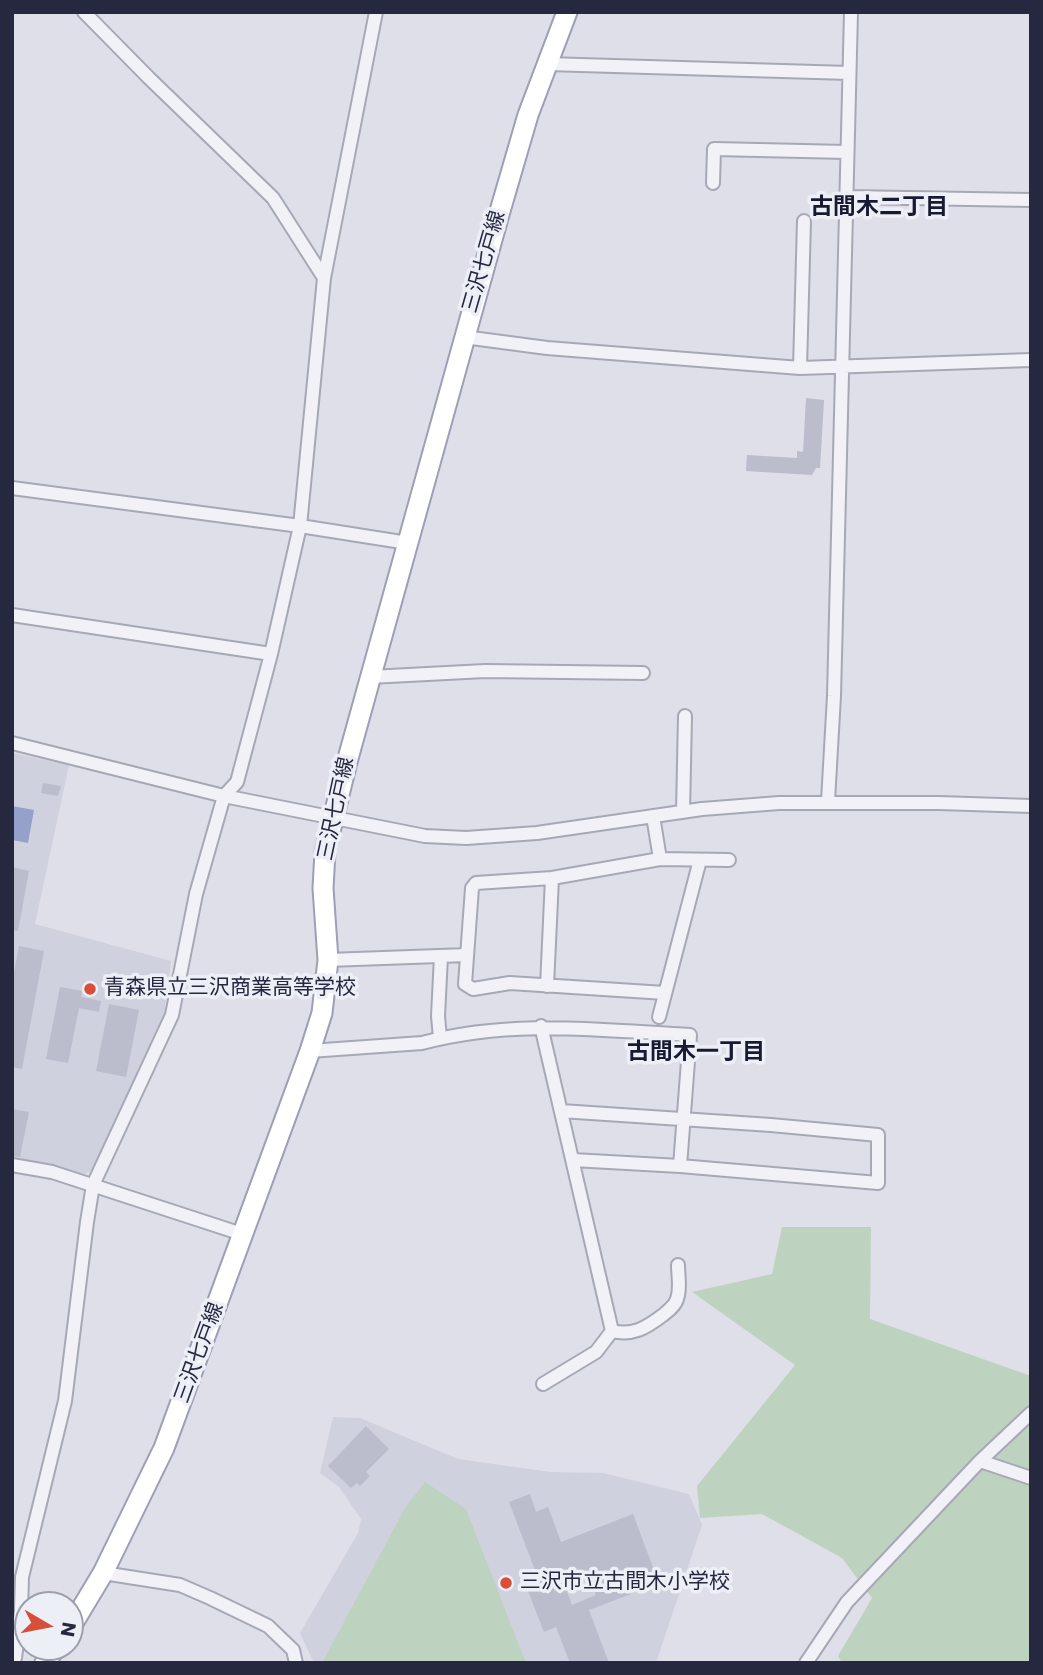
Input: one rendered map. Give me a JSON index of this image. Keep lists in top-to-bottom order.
{
  "streets": {
    "main road": ["三沢七戸線"]
  },
  "districts": ["古間木二丁目", "古間木一丁目"],
  "places": ["青森県立三沢商業高等学校", "三沢市立古間木小学校"],
  "north": "right"
}
